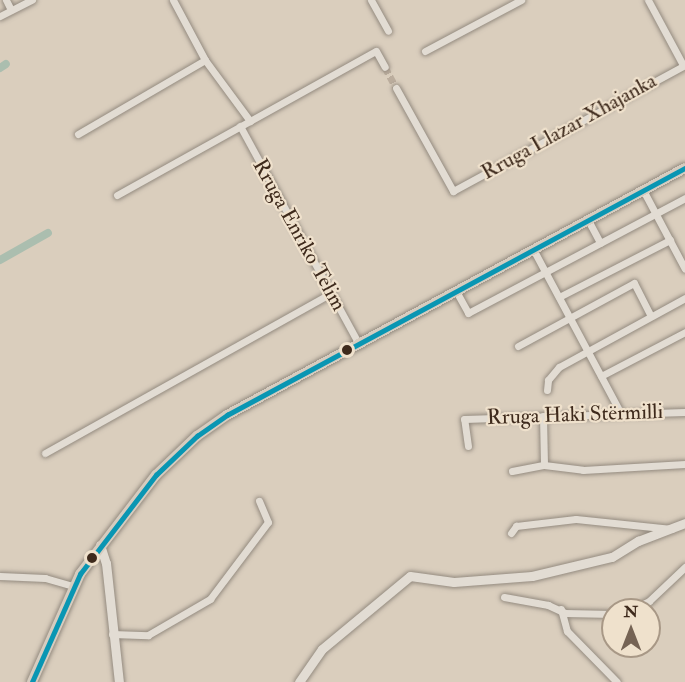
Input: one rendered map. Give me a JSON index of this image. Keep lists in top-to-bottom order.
{
  "streets": {
    "street": ["Rruga Llazar Xhajanka", "Rruga Enriko Telim", "Rruga Haki Stërmilli"]
  },
  "north": "top"
}
